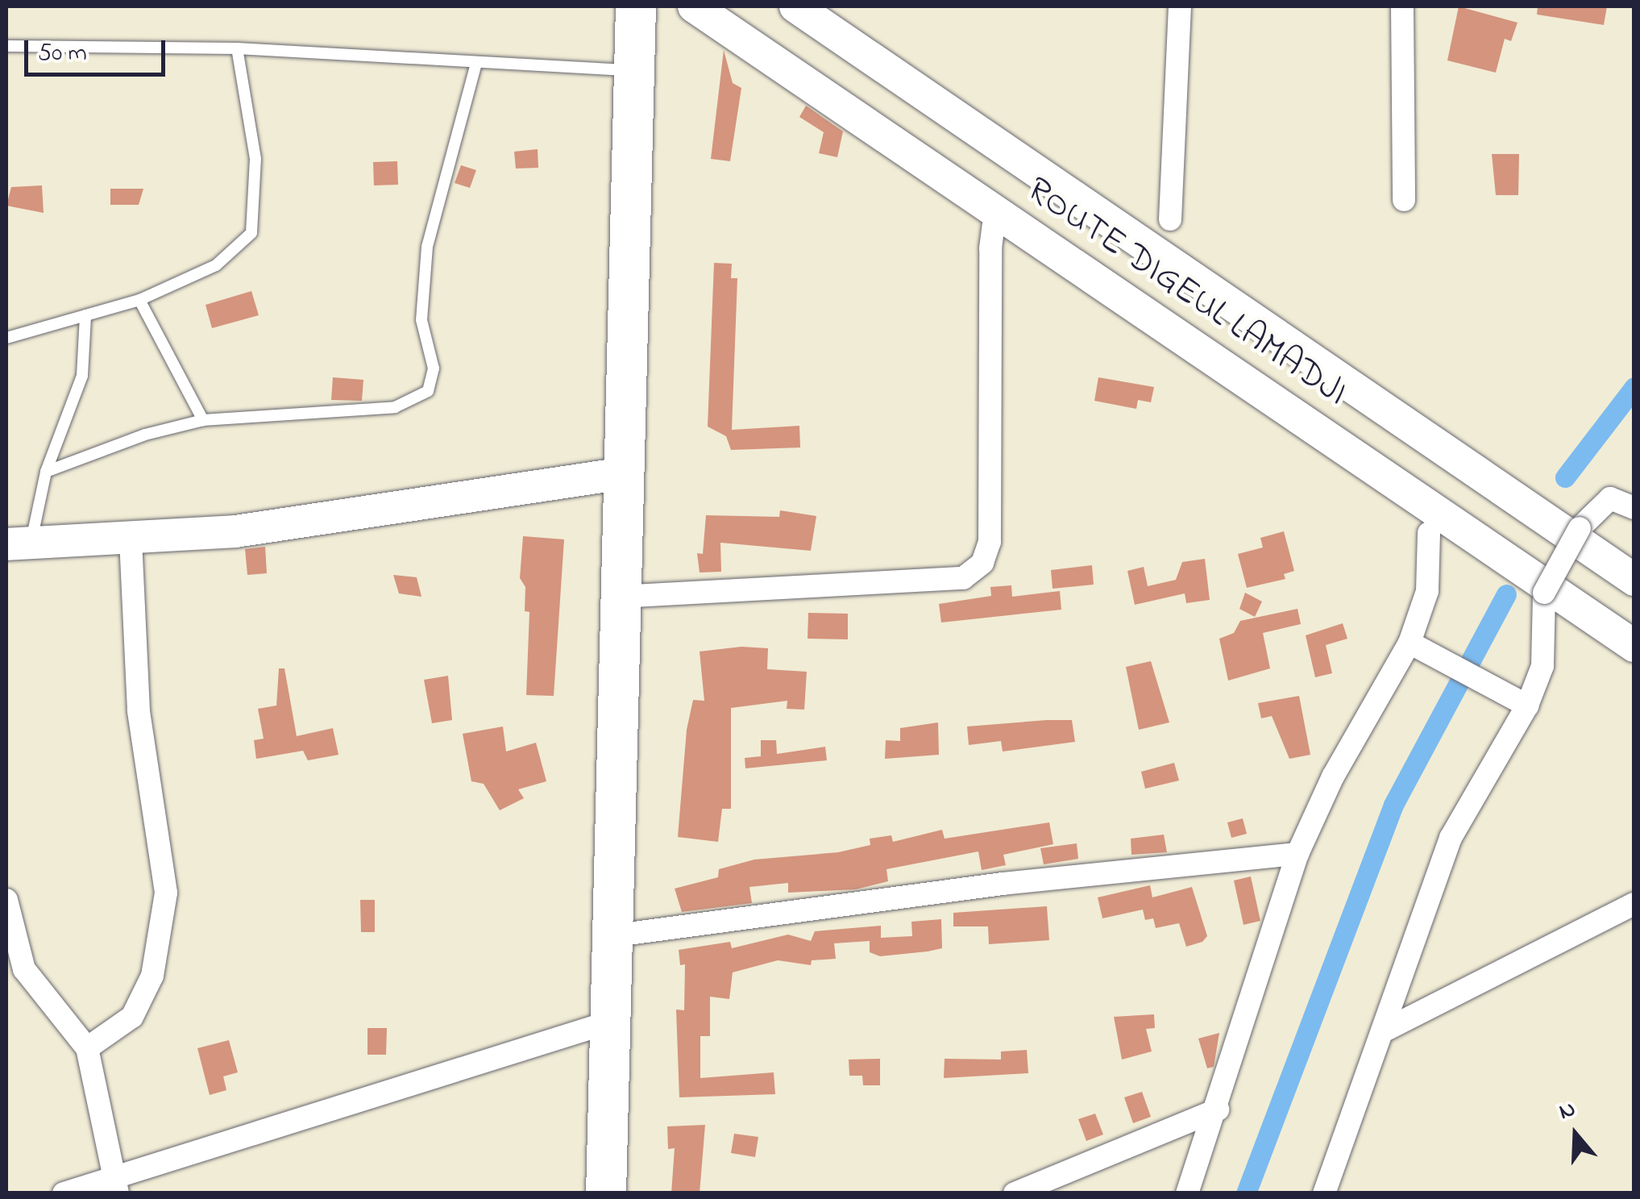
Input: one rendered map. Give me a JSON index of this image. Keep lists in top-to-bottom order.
{
  "streets": {
    "main road": ["ROUTE DIGEUL LAMADJI"]
  },
  "scale_bar": "50 m",
  "north": "top"
}
